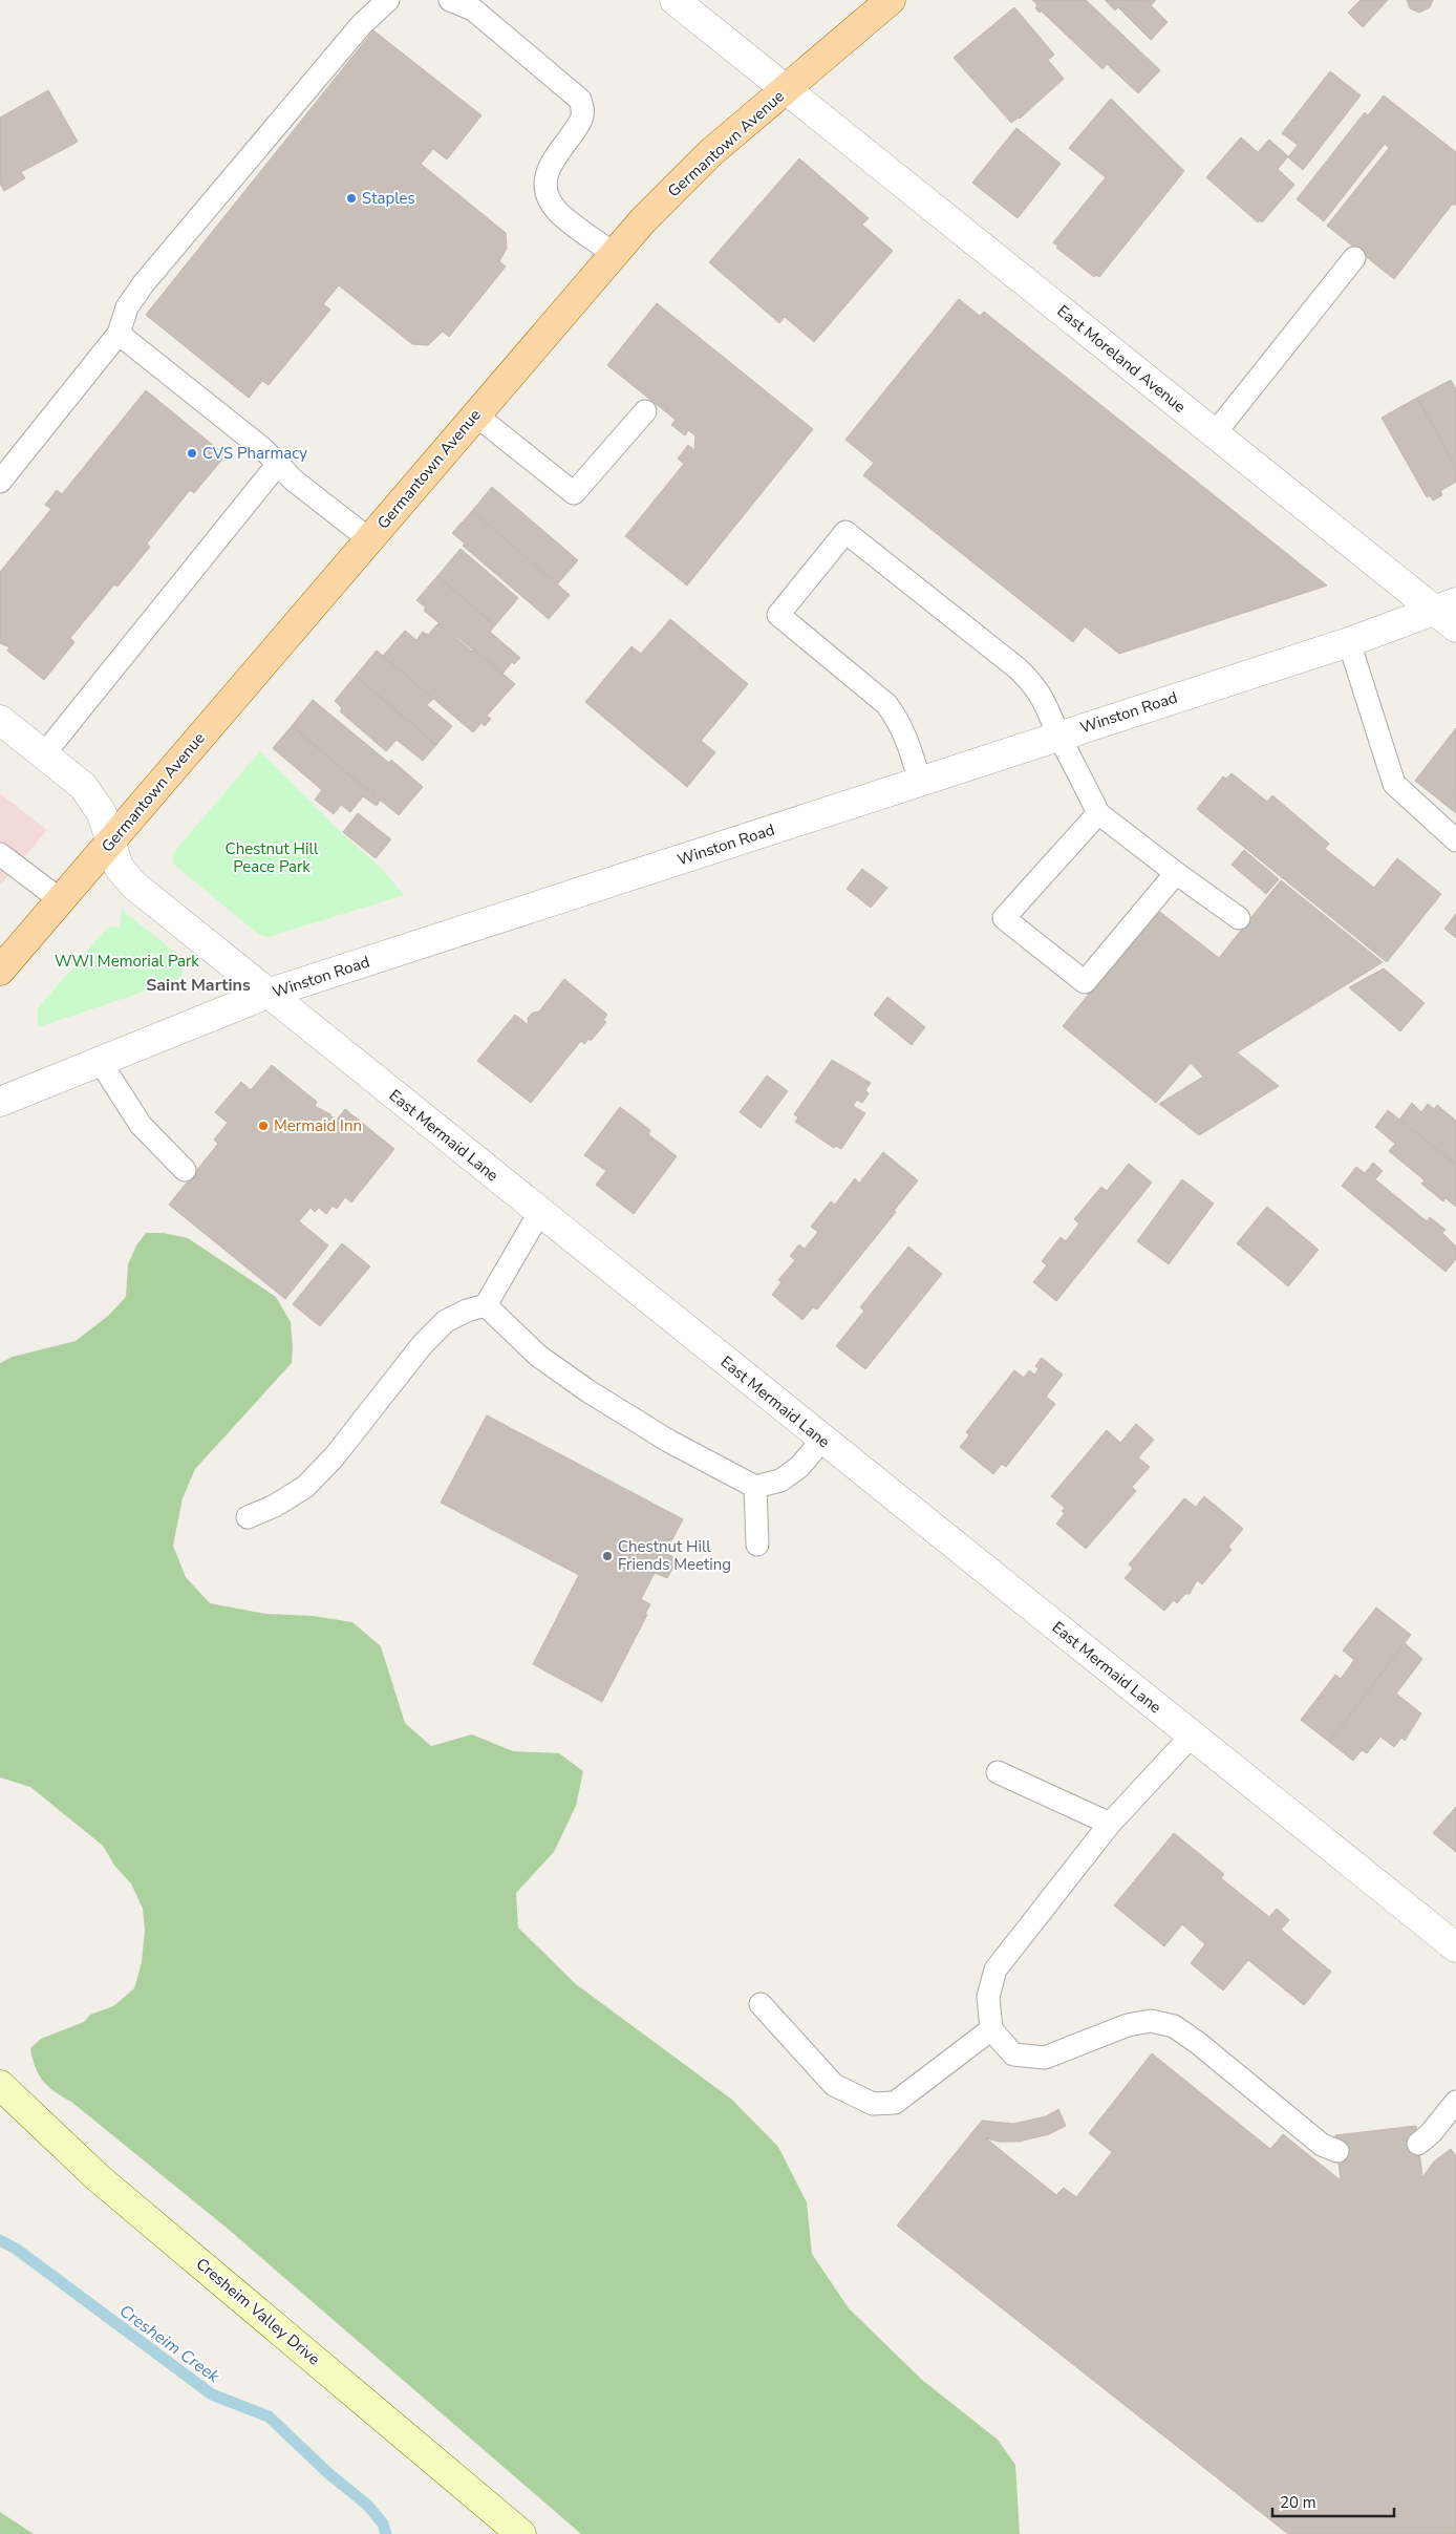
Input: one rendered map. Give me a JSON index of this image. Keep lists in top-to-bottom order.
{
  "streets": {
    "main road": ["Germantown Avenue", "Cresheim Valley Drive"],
    "street": ["East Moreland Avenue", "Winston Road", "East Mermaid Lane"]
  },
  "crossings": [
    ["Germantown Avenue", "East Moreland Avenue"],
    ["Germantown Avenue", "East Mermaid Lane"],
    ["East Moreland Avenue", "Winston Road"],
    ["Winston Road", "East Mermaid Lane"]
  ],
  "districts": ["Saint Martins"],
  "water": ["Cresheim Creek"],
  "parks": ["Chestnut Hill Peace Park", "WWI Memorial Park"],
  "places": [
    "Staples",
    "CVS Pharmacy",
    "Mermaid Inn",
    "Chestnut Hill Friends Meeting"
  ],
  "scale_bar": "20 m"
}
